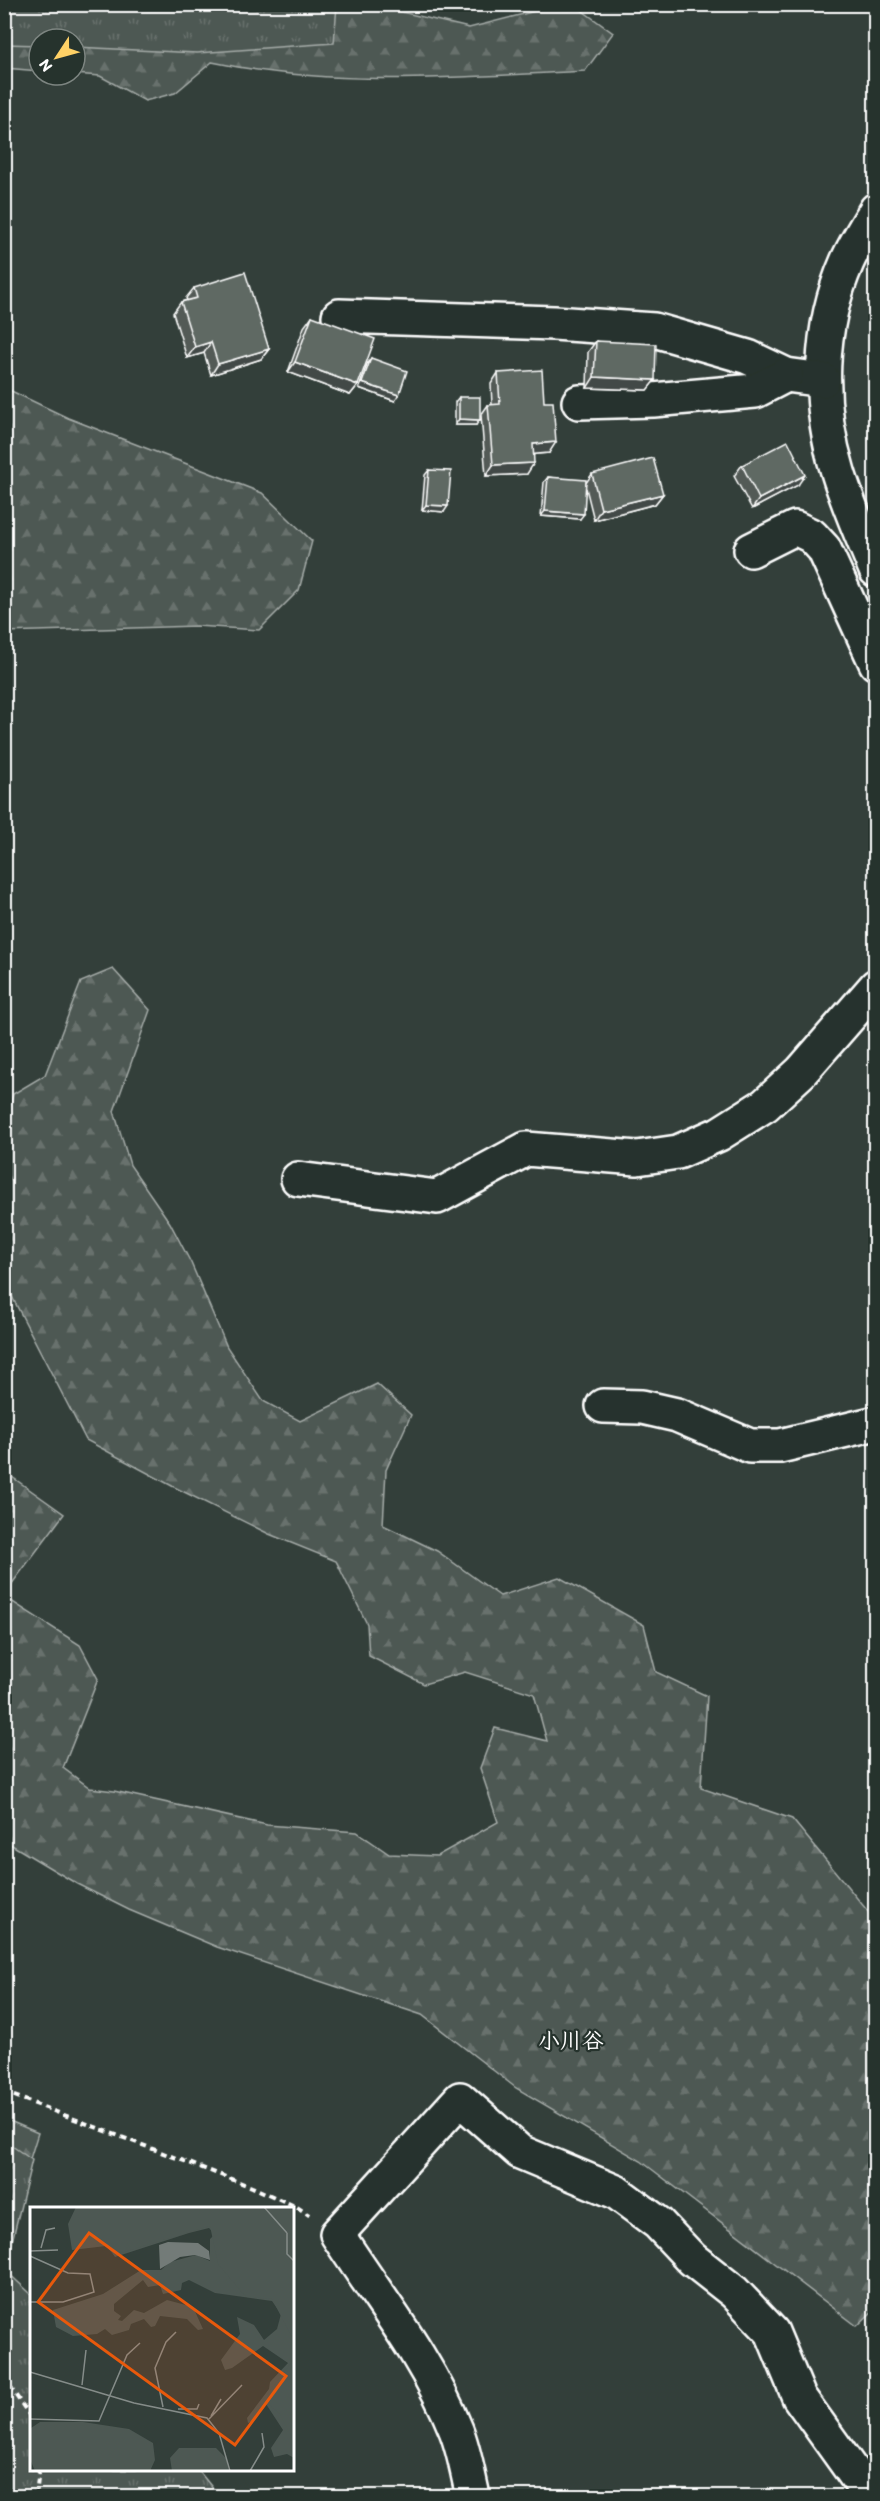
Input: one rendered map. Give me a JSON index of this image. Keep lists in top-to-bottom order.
{
  "districts": ["小川谷"],
  "north": "bottom left"
}
